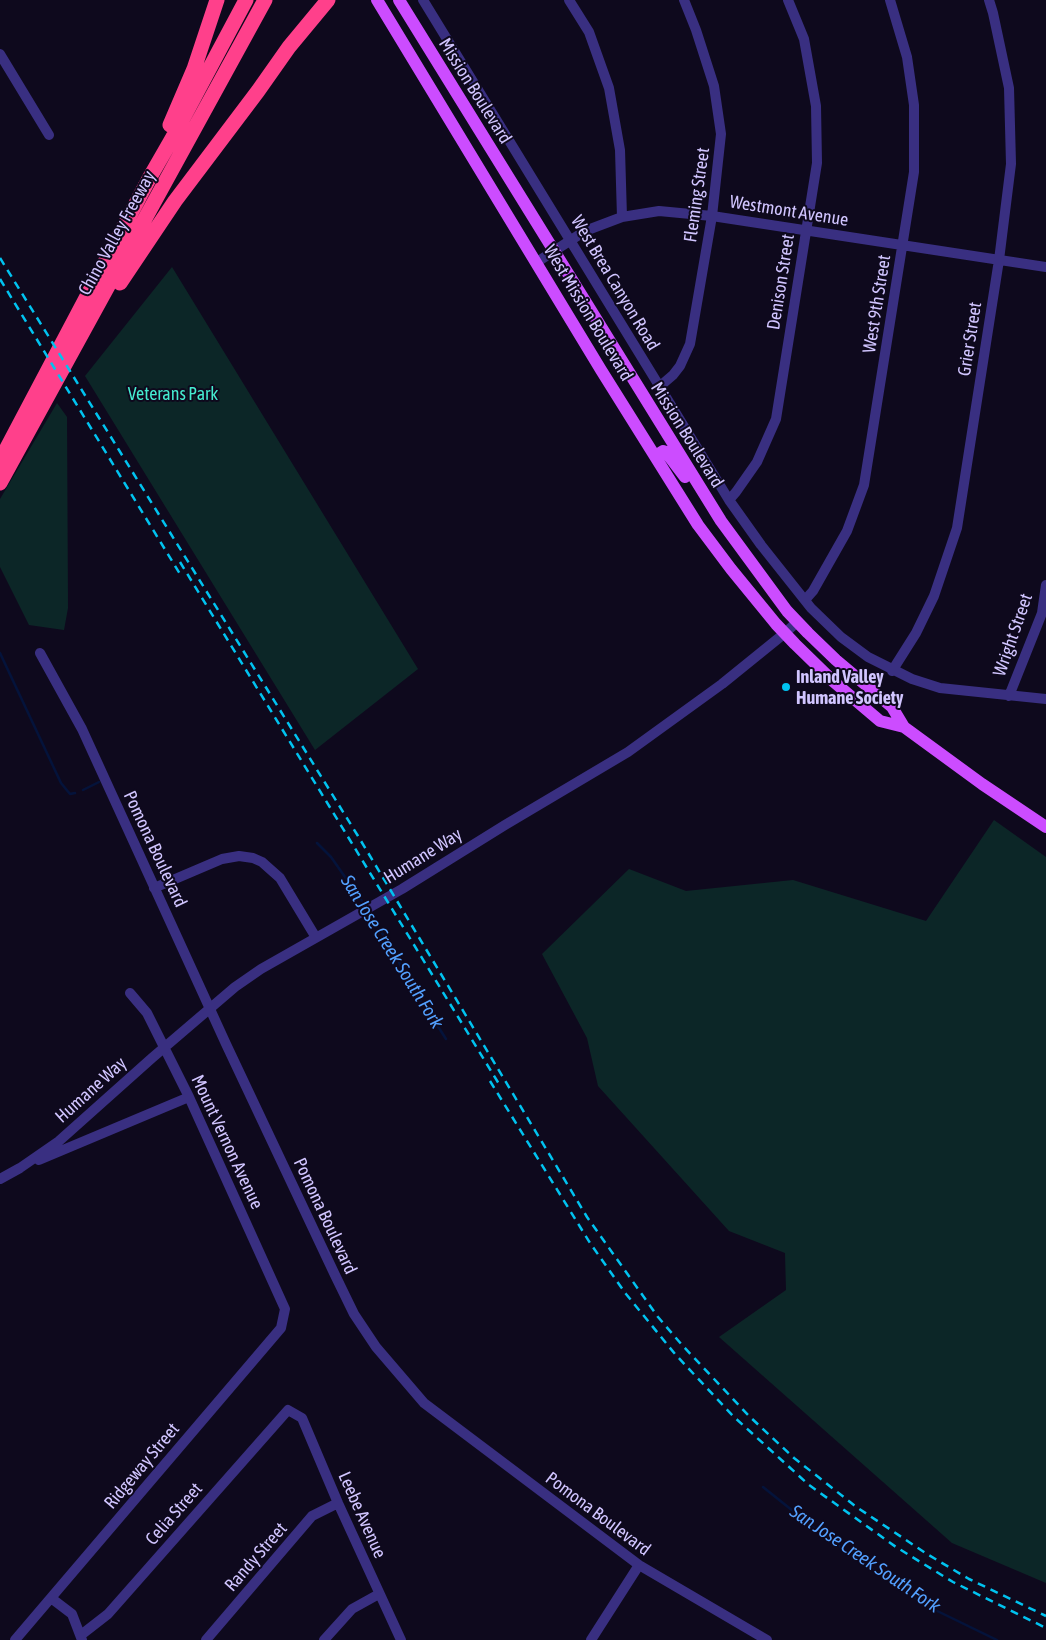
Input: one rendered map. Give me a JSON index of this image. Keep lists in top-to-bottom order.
{
  "streets": {
    "highway": ["Chino Valley Freeway"],
    "main road": ["Mission Boulevard", "West Mission Boulevard"],
    "street": [
      "Fleming Street",
      "Westmont Avenue",
      "Denison Street",
      "West Brea Canyon Road",
      "West 9th Street",
      "Grier Street",
      "Wright Street",
      "Pomona Boulevard",
      "Humane Way",
      "Mount Vernon Avenue",
      "Ridgeway Street",
      "Celia Street",
      "Leebe Avenue",
      "Randy Street"
    ]
  },
  "crossings": [
    ["Mission Boulevard", "Westmont Avenue"],
    ["Mission Boulevard", "Humane Way"],
    ["Fleming Street", "Westmont Avenue"],
    ["Fleming Street", "West Brea Canyon Road"],
    ["Westmont Avenue", "Denison Street"],
    ["Westmont Avenue", "West Brea Canyon Road"],
    ["Westmont Avenue", "West 9th Street"],
    ["Westmont Avenue", "West Mission Boulevard"],
    ["Westmont Avenue", "Grier Street"],
    ["Denison Street", "West Brea Canyon Road"],
    ["West Brea Canyon Road", "West 9th Street"],
    ["West Brea Canyon Road", "Grier Street"],
    ["West Brea Canyon Road", "Wright Street"],
    ["West Mission Boulevard", "Humane Way"],
    ["Mount Vernon Avenue", "Ridgeway Street"],
    ["Celia Street", "Leebe Avenue"],
    ["Leebe Avenue", "Randy Street"]
  ],
  "water": ["San Jose Creek South Fork"],
  "parks": ["Veterans Park"],
  "places": ["Inland Valley Humane Society"]
}
